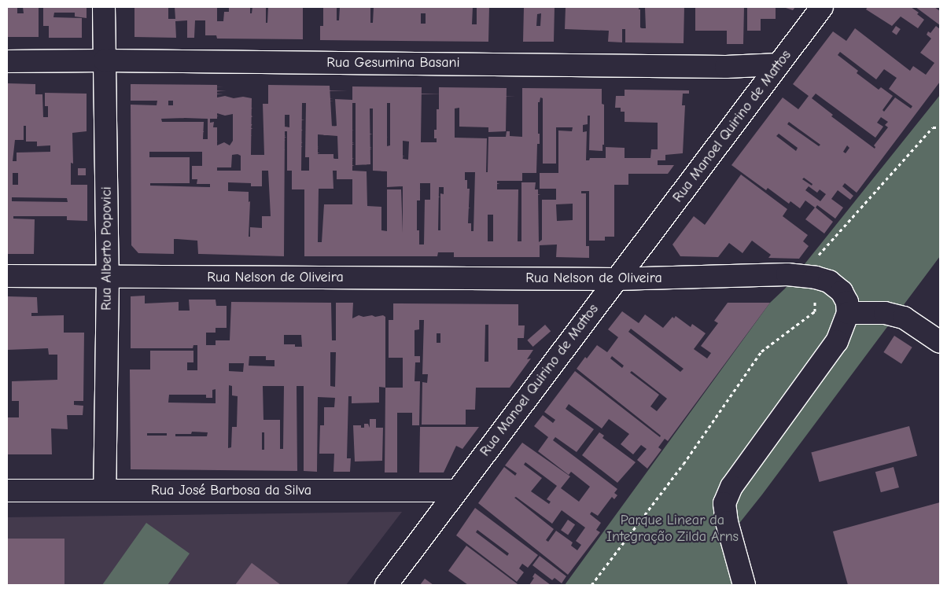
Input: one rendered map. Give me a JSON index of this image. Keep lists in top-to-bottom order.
{
  "streets": {
    "street": [
      "Rua Gesumina Basani",
      "Rua Manoel Quirino de Mattos",
      "Rua Alberto Popovici",
      "Rua Nelson de Oliveira",
      "Rua José Barbosa da Silva"
    ]
  },
  "crossings": [
    ["Rua Gesumina Basani", "Rua Manoel Quirino de Mattos"],
    ["Rua Gesumina Basani", "Rua Alberto Popovici"],
    ["Rua Manoel Quirino de Mattos", "Rua Nelson de Oliveira"],
    ["Rua Manoel Quirino de Mattos", "Rua José Barbosa da Silva"],
    ["Rua Alberto Popovici", "Rua Nelson de Oliveira"],
    ["Rua Alberto Popovici", "Rua José Barbosa da Silva"]
  ],
  "parks": ["Parque Linear da Integração Zilda Arns"]
}
